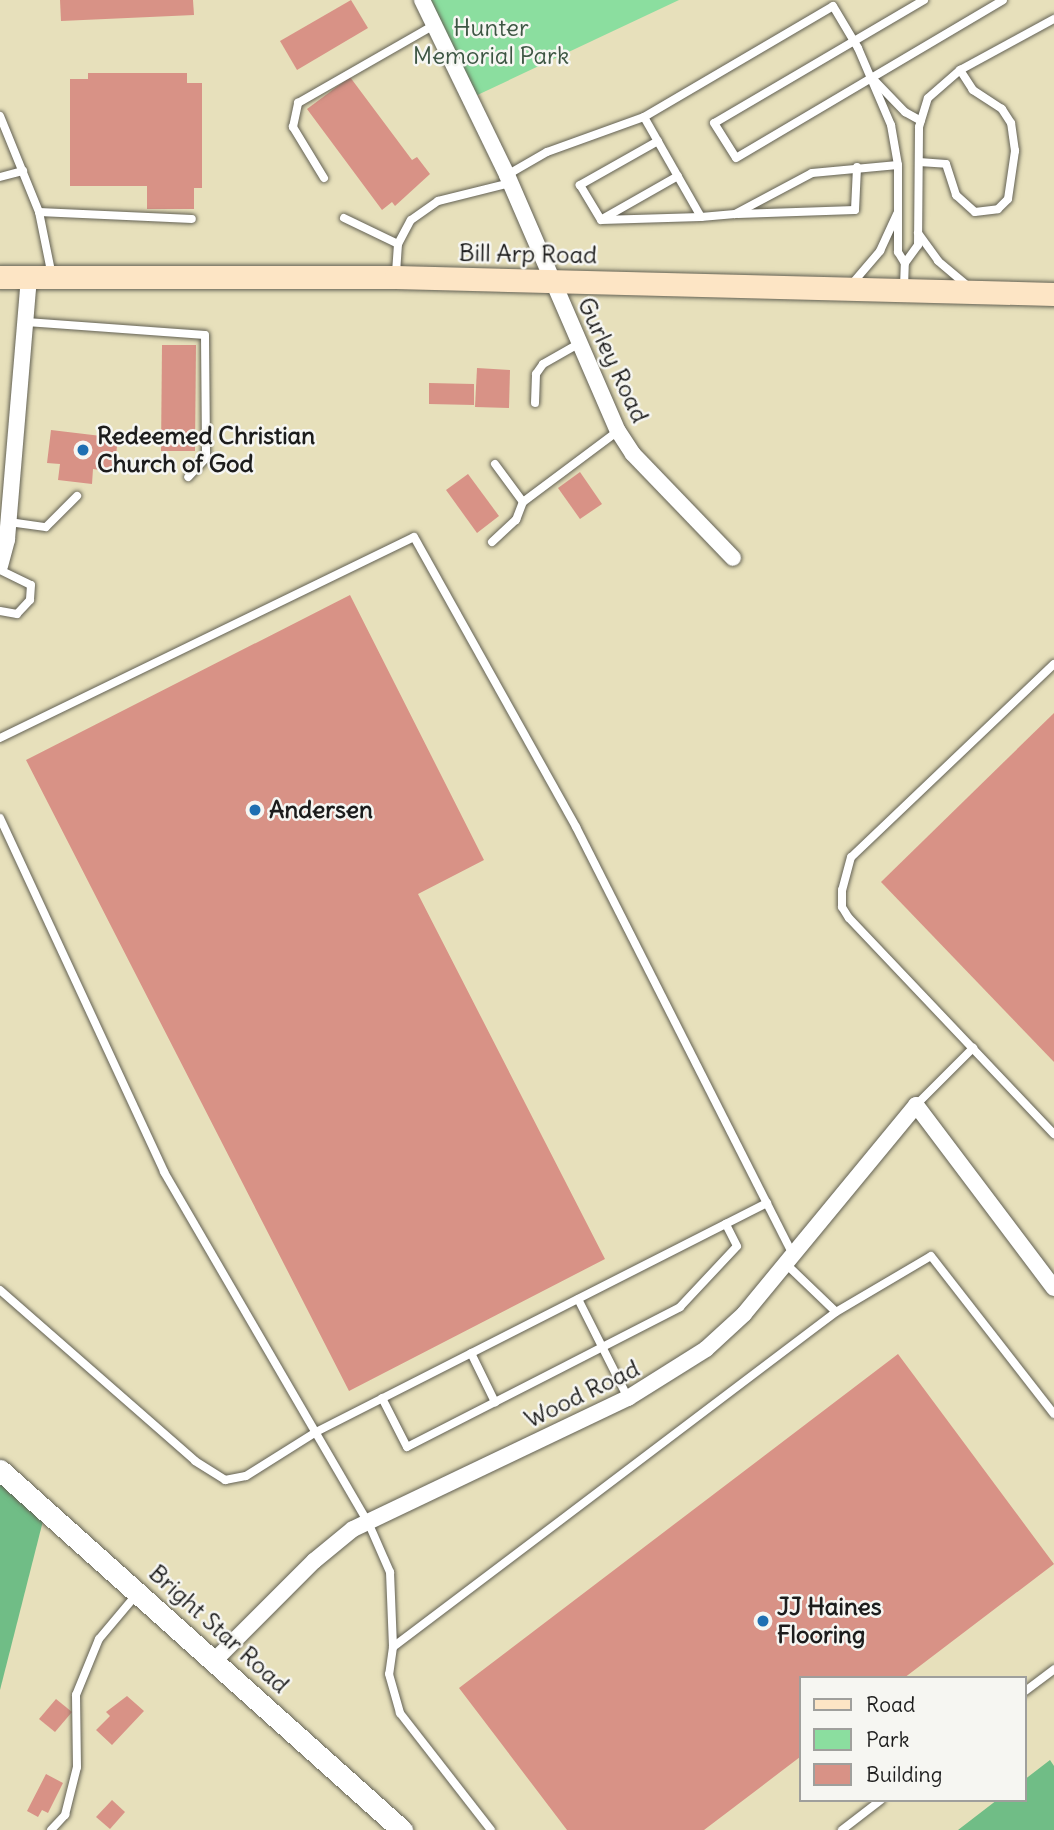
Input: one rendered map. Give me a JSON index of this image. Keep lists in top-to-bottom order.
{
  "streets": {
    "main road": ["Bill Arp Road"],
    "street": ["Gurley Road", "Wood Road", "Bright Star Road"]
  },
  "crossings": [
    ["Bill Arp Road", "Gurley Road"],
    ["Wood Road", "Bright Star Road"]
  ],
  "parks": ["Hunter Memorial Park"],
  "places": ["Redeemed Christian Church of God", "Andersen", "JJ Haines Flooring"],
  "legend": ["Road", "Park", "Building"]
}
